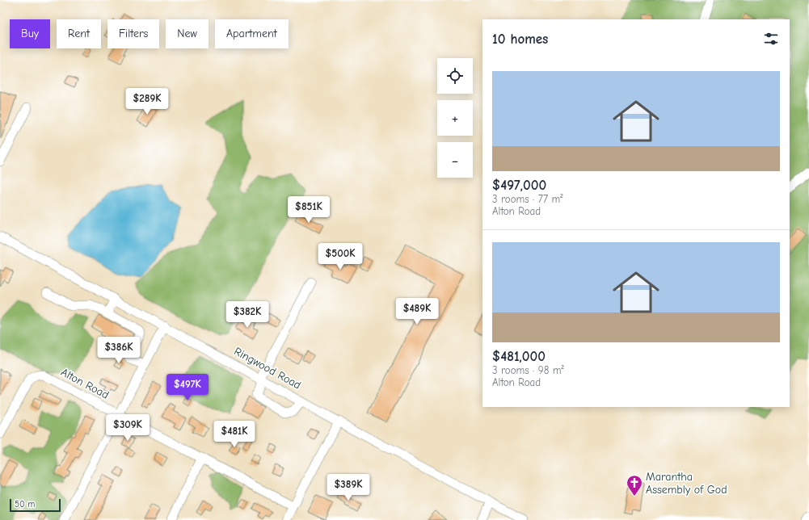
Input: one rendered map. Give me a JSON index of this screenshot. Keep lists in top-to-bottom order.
{
  "streets": {
    "street": ["Ringwood Road", "Alton Road"]
  },
  "places": {
    "church": ["Marantha Assembly of God"]
  },
  "scale_bar": "50 m",
  "page": {
    "chip": [
      "Buy",
      "Rent",
      "Filters",
      "New",
      "Apartment"
    ],
    "heading": "10 homes",
    "map_buttons": ["+", "−"],
    "list": [
      {
        "name": "$497,000",
        "note": "3 rooms · 77 m² · Alton Road"
      },
      {
        "name": "$481,000",
        "note": "3 rooms · 98 m² · Alton Road"
      }
    ],
    "price": [
      "$289K",
      "$851K",
      "$500K",
      "$489K",
      "$382K",
      "$386K",
      "$497K",
      "$309K",
      "$481K",
      "$389K"
    ],
    "scale": "50 m"
  }
}
